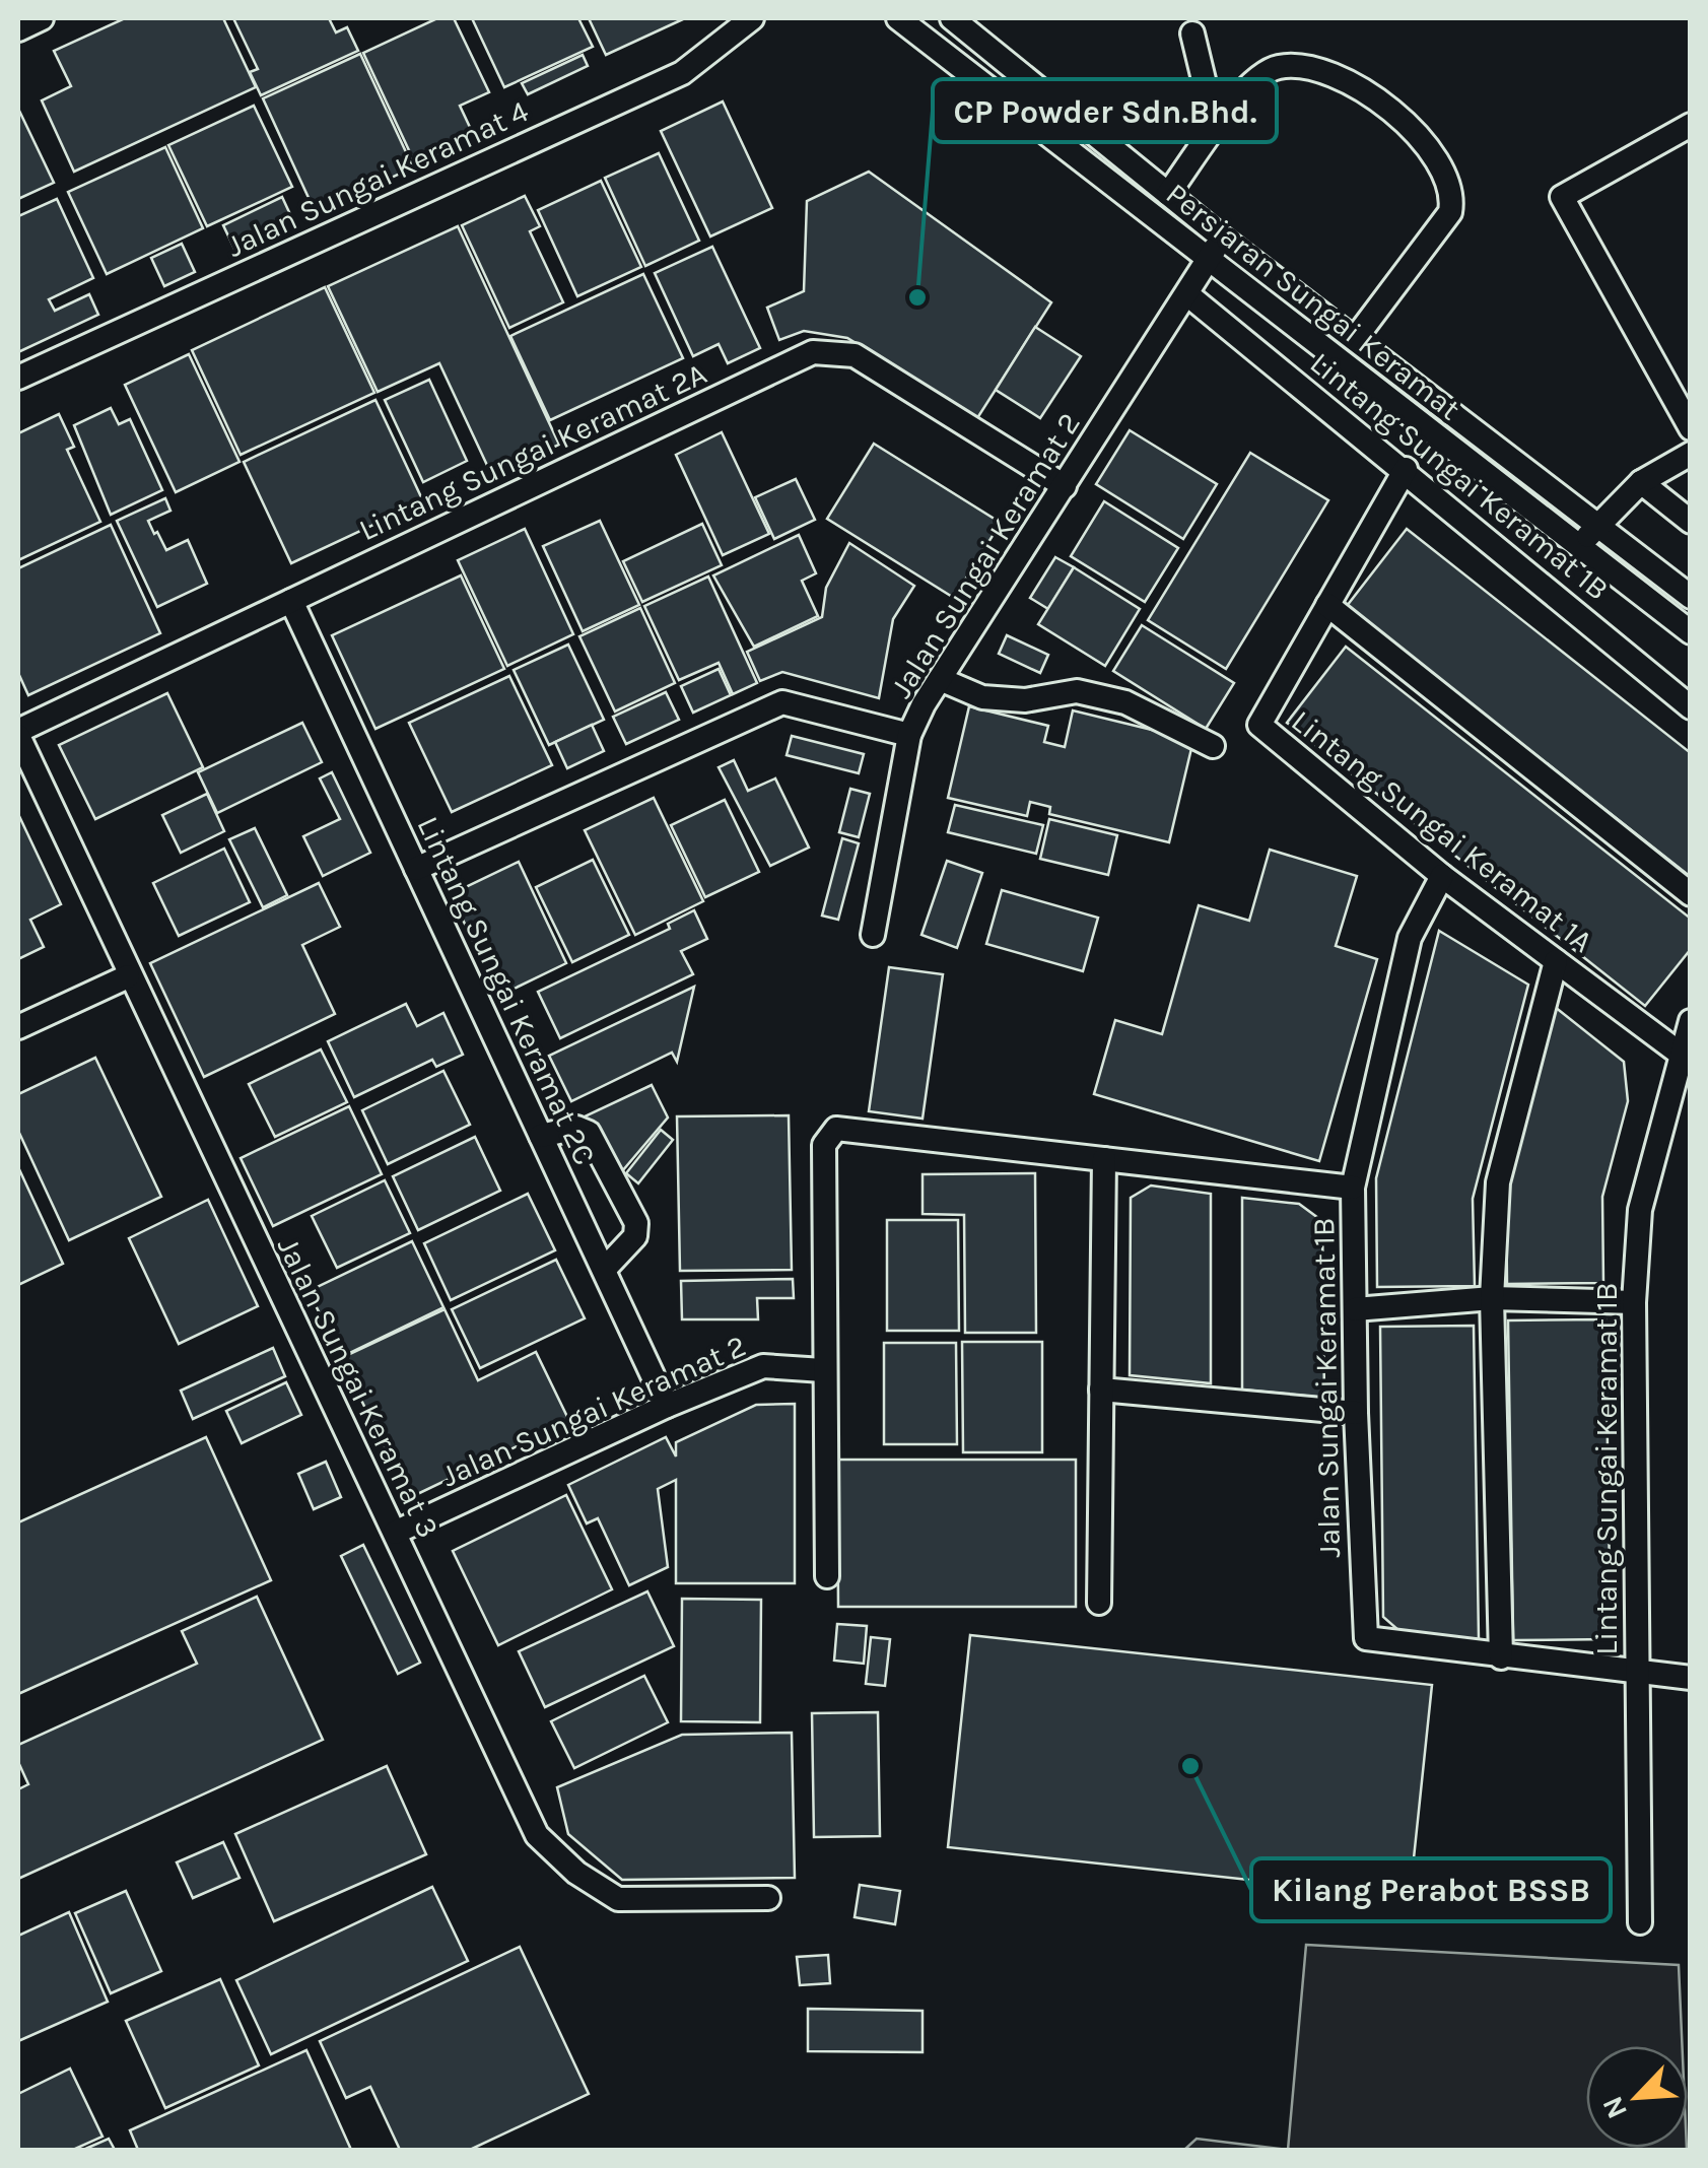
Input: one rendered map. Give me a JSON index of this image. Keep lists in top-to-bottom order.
{
  "streets": {
    "street": [
      "Jalan Sungai Keramat 4",
      "Persiaran Sungai Keramat",
      "Lintang Sungai Keramat 2A",
      "Lintang Sungai Keramat 1B",
      "Jalan Sungai Keramat 2",
      "Lintang Sungai Keramat 1A",
      "Lintang Sungai Keramat 2C",
      "Jalan Sungai Keramat 3",
      "Jalan Sungai Keramat 1B"
    ]
  },
  "crossings": [
    ["Persiaran Sungai Keramat", "Jalan Sungai Keramat 2"],
    ["Lintang Sungai Keramat 2A", "Jalan Sungai Keramat 2"],
    ["Lintang Sungai Keramat 2A", "Lintang Sungai Keramat 2C"],
    ["Lintang Sungai Keramat 2A", "Jalan Sungai Keramat 3"],
    ["Lintang Sungai Keramat 1B", "Jalan Sungai Keramat 2"],
    ["Lintang Sungai Keramat 1B", "Lintang Sungai Keramat 1A"],
    ["Lintang Sungai Keramat 1B", "Jalan Sungai Keramat 1B"],
    ["Jalan Sungai Keramat 2", "Lintang Sungai Keramat 2C"],
    ["Jalan Sungai Keramat 2", "Jalan Sungai Keramat 3"],
    ["Lintang Sungai Keramat 1A", "Jalan Sungai Keramat 1B"]
  ],
  "places": ["CP Powder Sdn.Bhd.", "Kilang Perabot BSSB"],
  "north": "bottom left"
}
